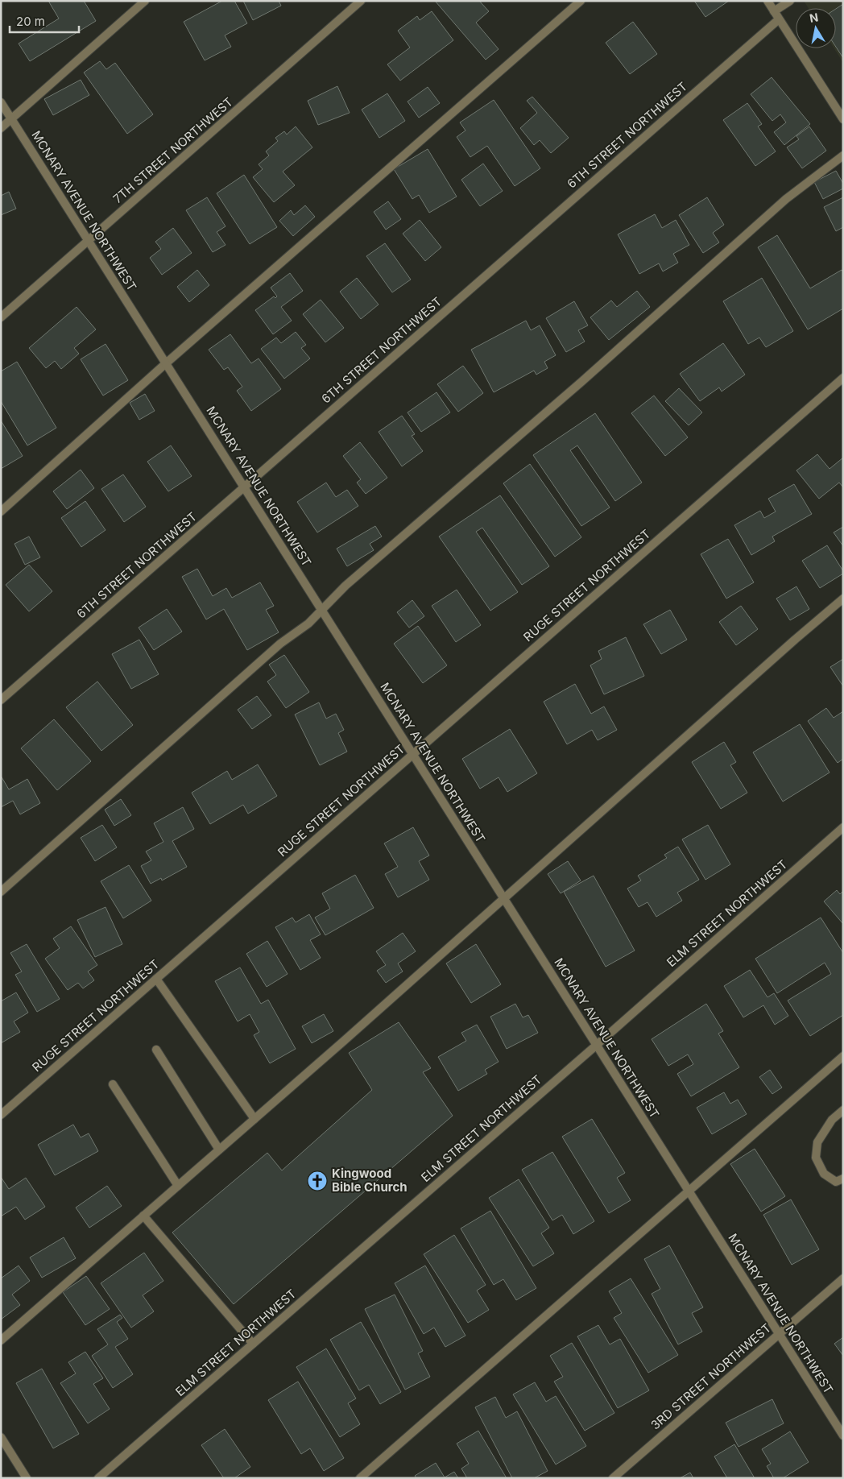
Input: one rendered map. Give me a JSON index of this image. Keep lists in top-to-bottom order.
{
  "streets": {
    "street": [
      "6TH STREET NORTHWEST",
      "7TH STREET NORTHWEST",
      "MCNARY AVENUE NORTHWEST",
      "RUGE STREET NORTHWEST",
      "ELM STREET NORTHWEST",
      "3RD STREET NORTHWEST"
    ]
  },
  "crossings": [
    ["6TH STREET NORTHWEST", "MCNARY AVENUE NORTHWEST"],
    ["7TH STREET NORTHWEST", "MCNARY AVENUE NORTHWEST"],
    ["MCNARY AVENUE NORTHWEST", "RUGE STREET NORTHWEST"],
    ["MCNARY AVENUE NORTHWEST", "ELM STREET NORTHWEST"],
    ["MCNARY AVENUE NORTHWEST", "3RD STREET NORTHWEST"]
  ],
  "places": {
    "church": ["Kingwood Bible Church"]
  },
  "scale_bar": "20 m",
  "north": "top"
}
